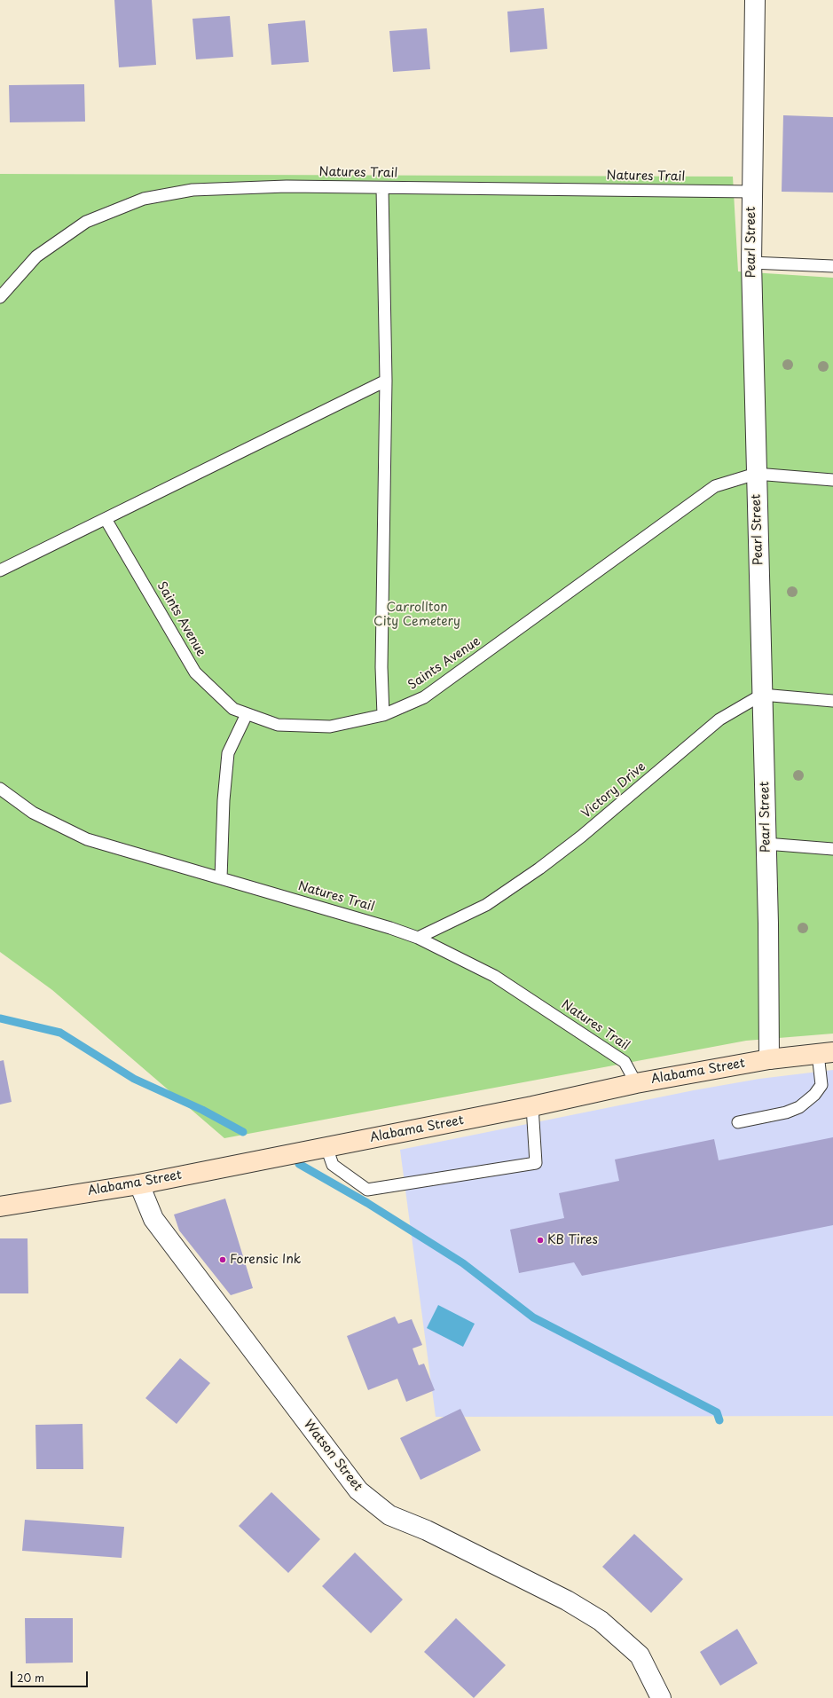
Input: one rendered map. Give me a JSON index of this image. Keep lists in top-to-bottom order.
{
  "streets": {
    "main road": ["Alabama Street"],
    "street": ["Pearl Street", "Watson Street"],
    "lane": ["Natures Trail", "Saints Avenue", "Victory Drive"]
  },
  "crossings": [
    ["Natures Trail", "Pearl Street"],
    ["Natures Trail", "Victory Drive"],
    ["Natures Trail", "Alabama Street"],
    ["Pearl Street", "Saints Avenue"],
    ["Pearl Street", "Victory Drive"],
    ["Pearl Street", "Alabama Street"],
    ["Alabama Street", "Watson Street"]
  ],
  "parks": ["Carrollton City Cemetery"],
  "places": ["KB Tires", "Forensic Ink"],
  "scale_bar": "20 m"
}
